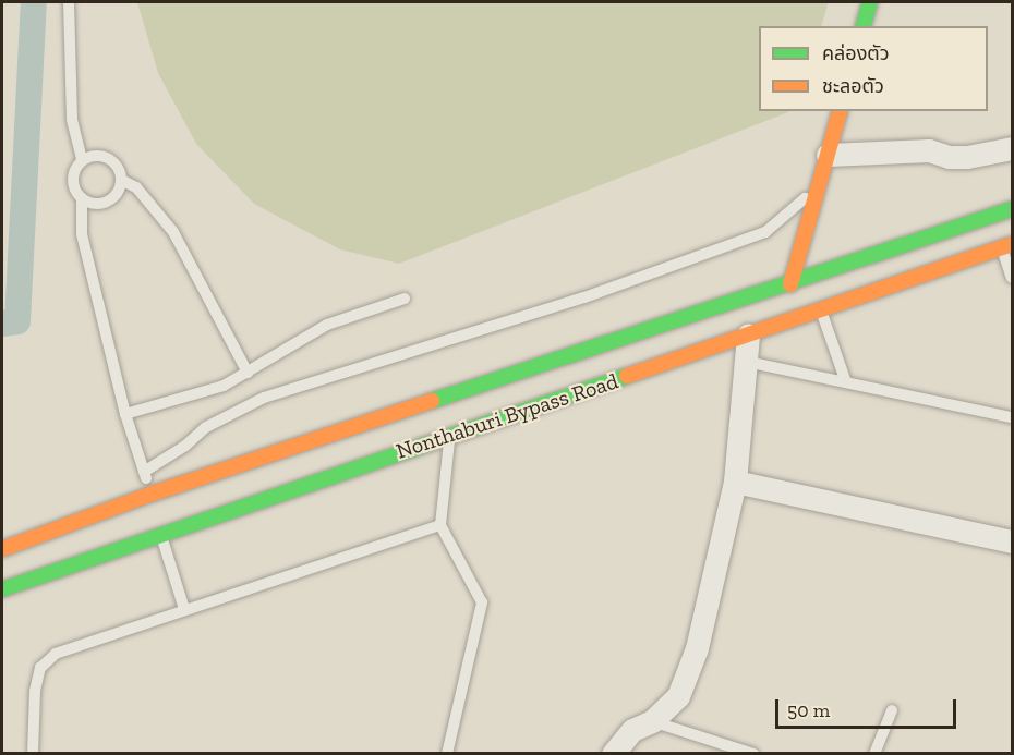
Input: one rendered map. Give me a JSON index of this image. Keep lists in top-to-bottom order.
{
  "streets": {
    "main road": ["Nonthaburi Bypass Road"]
  },
  "legend": ["คล่องตัว", "ชะลอตัว"],
  "scale_bar": "50 m"
}
